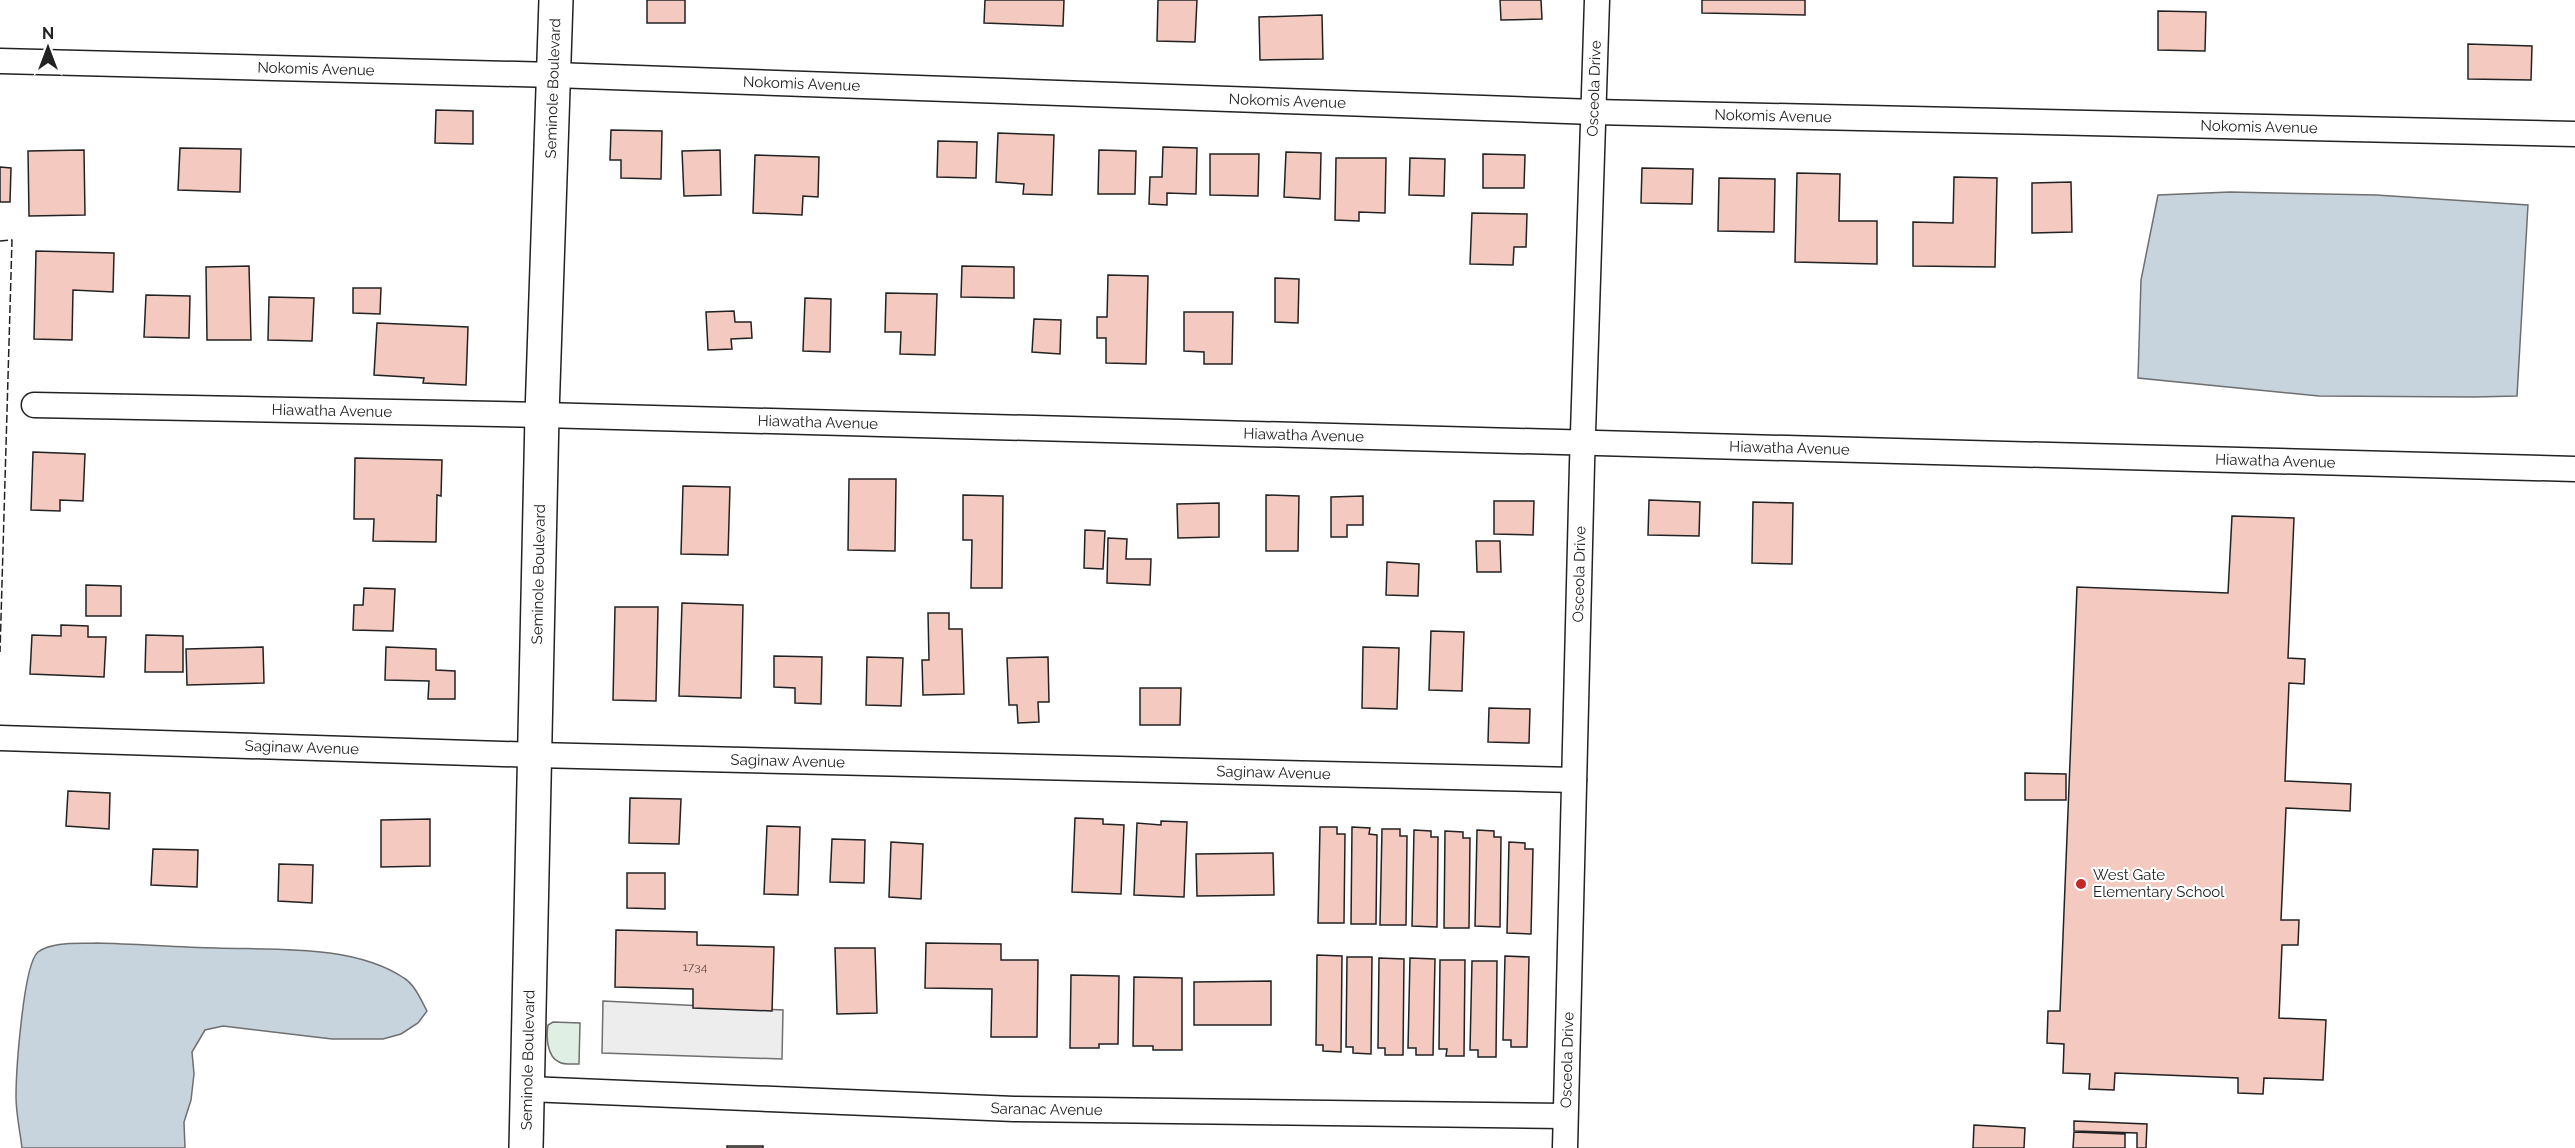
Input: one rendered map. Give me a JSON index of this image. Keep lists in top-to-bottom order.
{
  "streets": {
    "street": [
      "Nokomis Avenue",
      "Seminole Boulevard",
      "Osceola Drive",
      "Hiawatha Avenue",
      "Saginaw Avenue",
      "Saranac Avenue"
    ]
  },
  "crossings": [
    ["Nokomis Avenue", "Seminole Boulevard"],
    ["Nokomis Avenue", "Osceola Drive"],
    ["Seminole Boulevard", "Hiawatha Avenue"],
    ["Seminole Boulevard", "Saginaw Avenue"],
    ["Seminole Boulevard", "Saranac Avenue"],
    ["Osceola Drive", "Hiawatha Avenue"],
    ["Osceola Drive", "Saginaw Avenue"],
    ["Osceola Drive", "Saranac Avenue"]
  ],
  "places": ["West Gate Elementary School"],
  "house_numbers": ["1734"],
  "north": "top"
}
